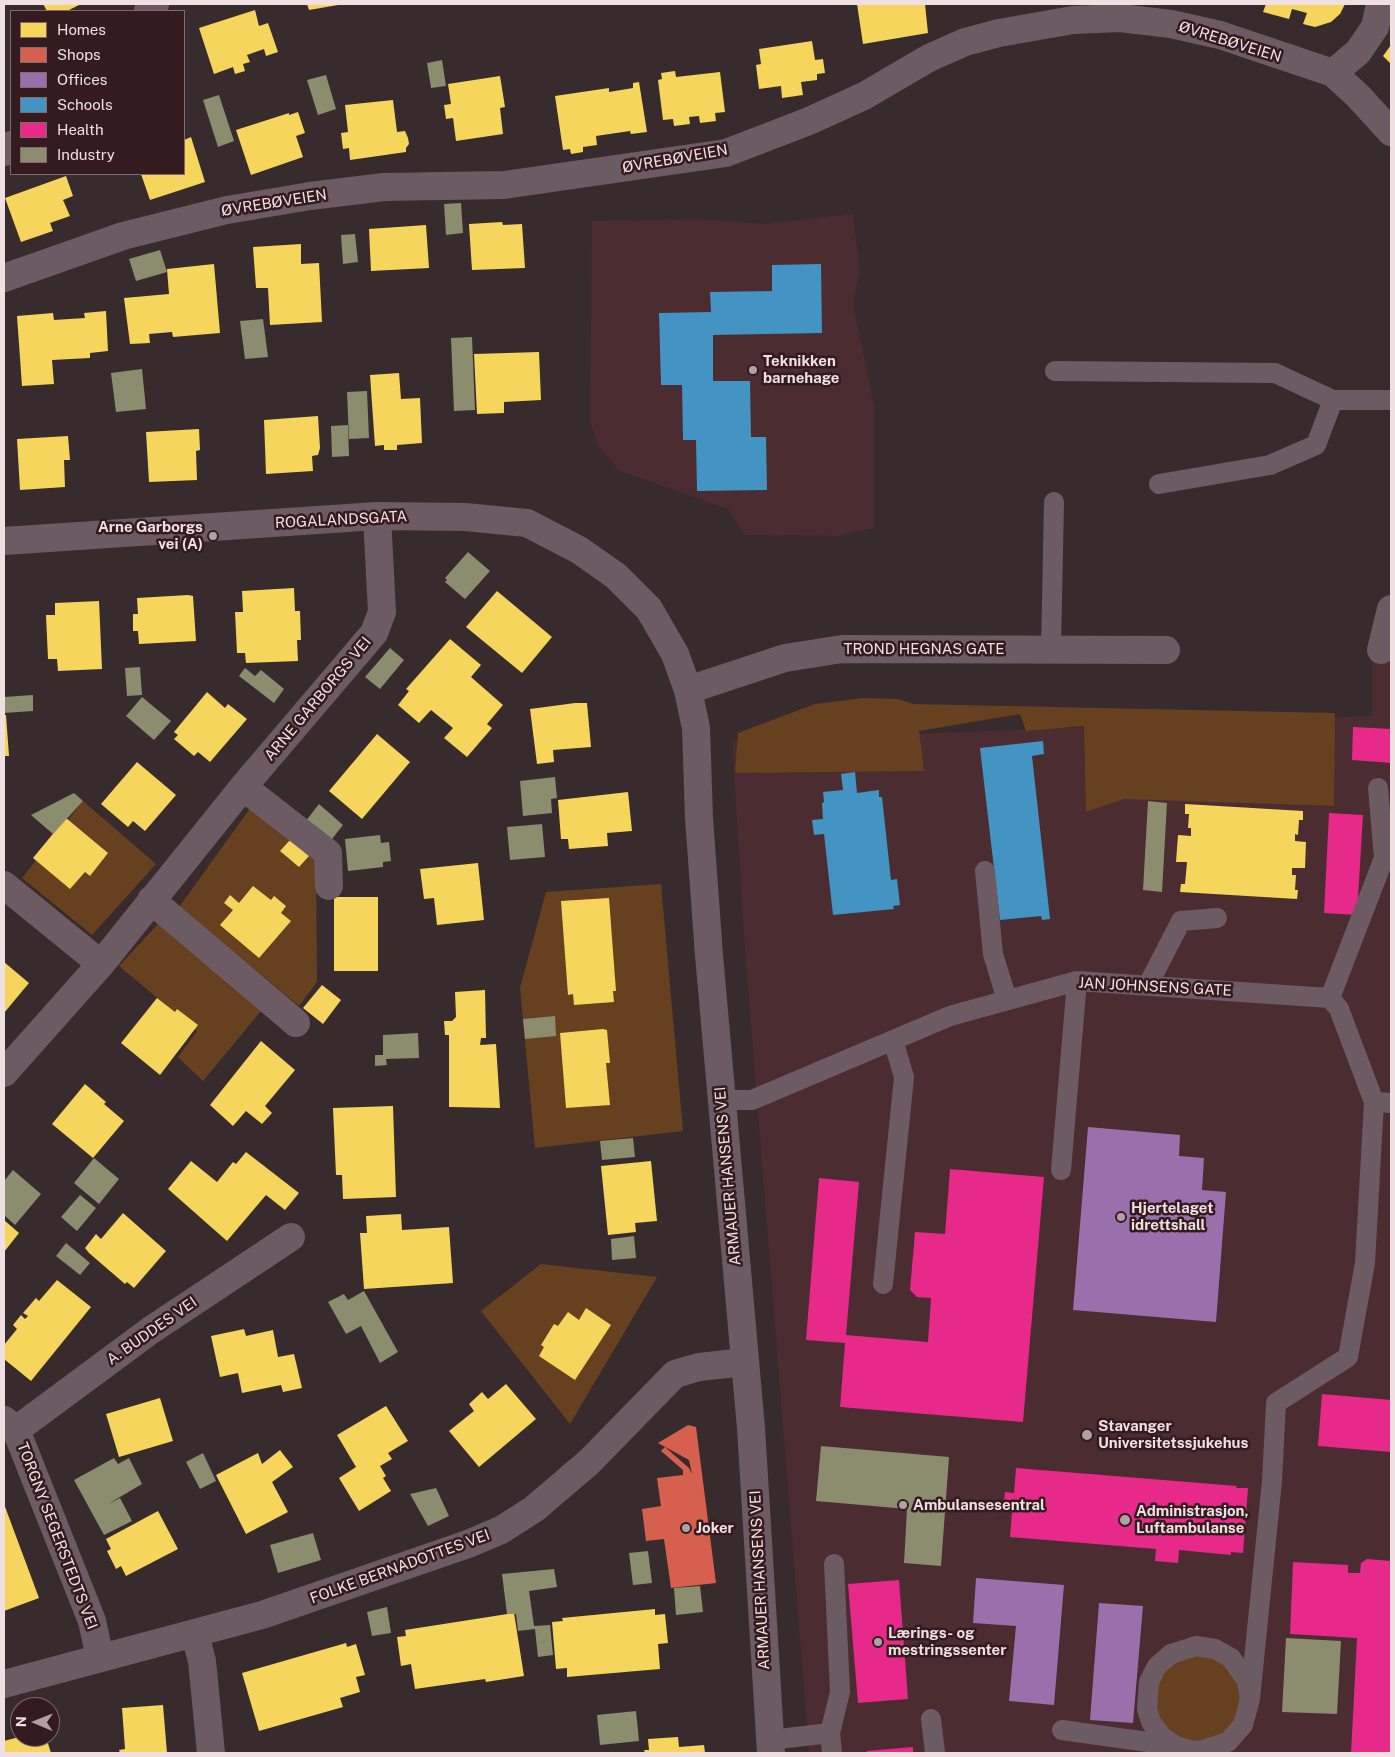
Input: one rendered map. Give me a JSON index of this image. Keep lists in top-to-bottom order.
{
  "streets": {
    "street": [
      "ØVREBØVEIEN",
      "ROGALANDSGATA",
      "TROND HEGNAS GATE",
      "ARNE GARBORGS VEI",
      "ARMAUER HANSENS VEI",
      "A. BUDDES VEI",
      "TORGNY SEGERSTEDTS VEI",
      "FOLKE BERNADOTTES VEI"
    ],
    "lane": ["JAN JOHNSENS GATE"]
  },
  "crossings": [
    ["ROGALANDSGATA", "ARNE GARBORGS VEI"],
    ["ROGALANDSGATA", "ARMAUER HANSENS VEI"],
    ["TROND HEGNAS GATE", "ARMAUER HANSENS VEI"],
    ["JAN JOHNSENS GATE", "ARMAUER HANSENS VEI"],
    ["ARMAUER HANSENS VEI", "FOLKE BERNADOTTES VEI"],
    ["A. BUDDES VEI", "TORGNY SEGERSTEDTS VEI"],
    ["TORGNY SEGERSTEDTS VEI", "FOLKE BERNADOTTES VEI"]
  ],
  "places": [
    "Teknikken barnehage",
    "Arne Garborgs vei (A)",
    "Hjertelaget idrettshall",
    "Stavanger Universitetssjukehus",
    "Ambulansesentral",
    "Administrasjon, Luftambulanse",
    "Joker",
    "Lærings- og mestringssenter"
  ],
  "legend": [
    "Homes",
    "Shops",
    "Offices",
    "Schools",
    "Health",
    "Industry"
  ],
  "north": "left"
}
